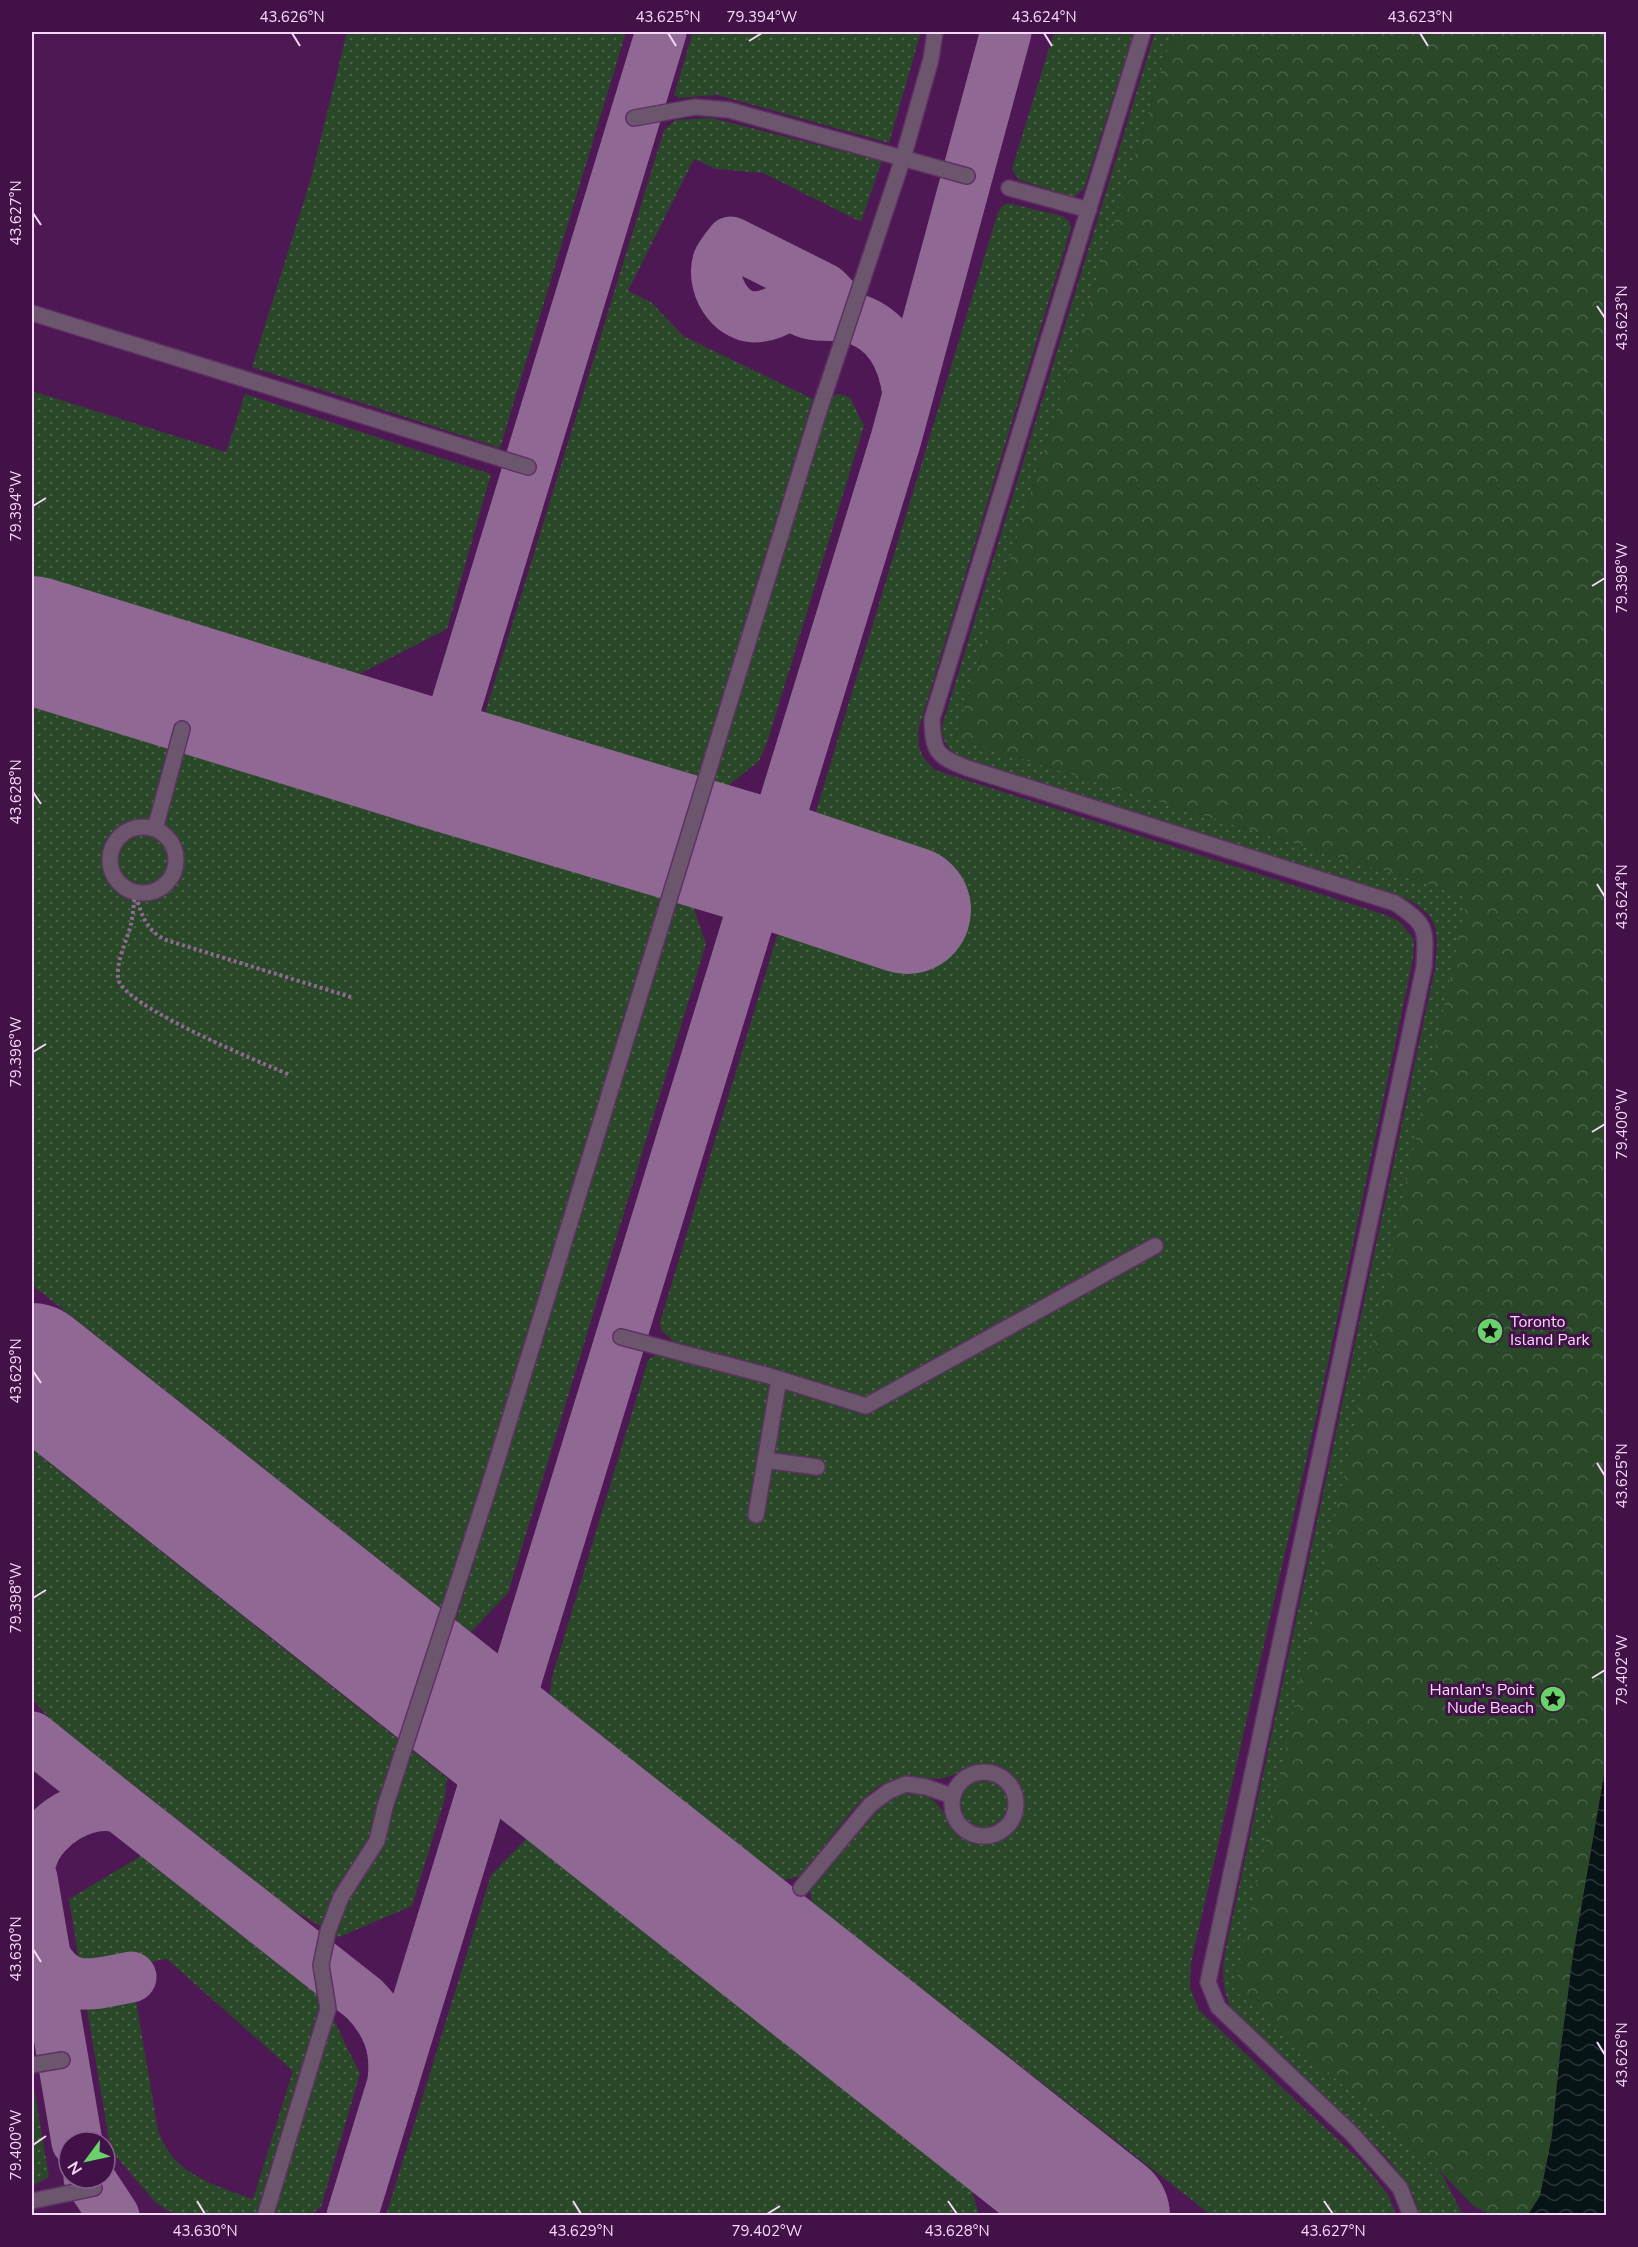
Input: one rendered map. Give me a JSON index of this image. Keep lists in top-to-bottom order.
{
  "places": {
    "place": ["Toronto Island Park", "Hanlan's Point Nude Beach"]
  },
  "north": "bottom left",
  "coordinates": [
    "43.626°N",
    "43.625°N",
    "79.394°W",
    "43.624°N",
    "43.623°N",
    "43.627°N",
    "79.398°W",
    "43.628°N",
    "79.396°W",
    "79.400°W",
    "43.629°N",
    "79.402°W",
    "43.630°N"
  ]
}
